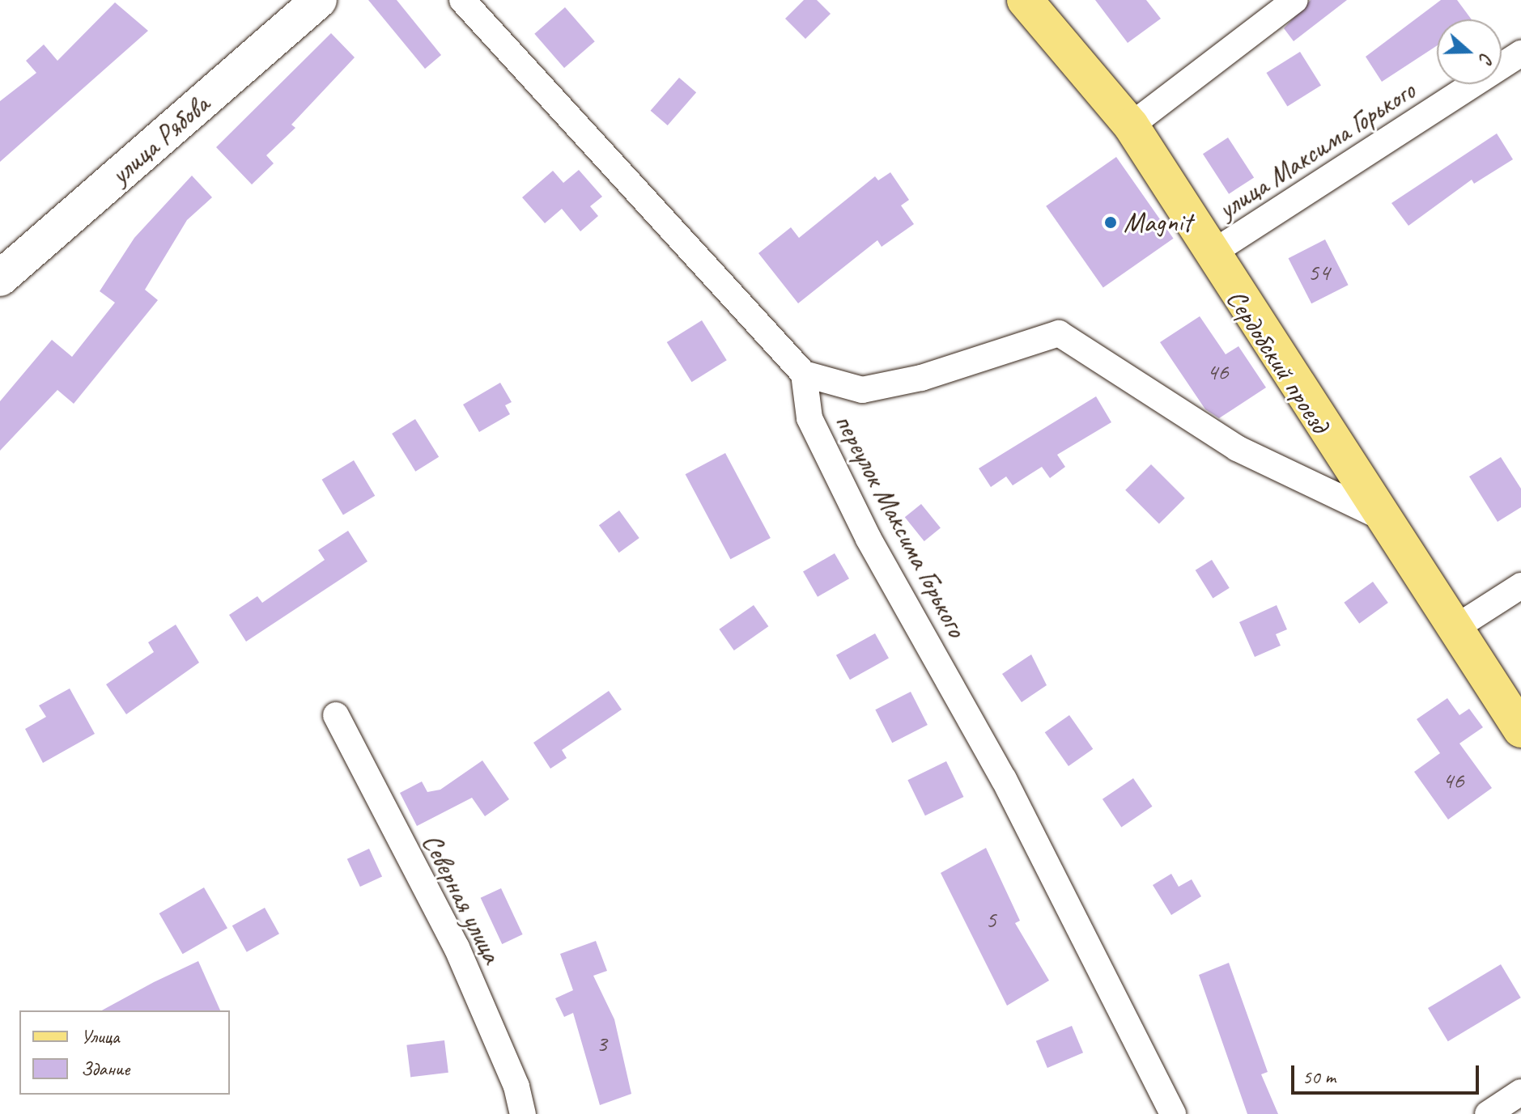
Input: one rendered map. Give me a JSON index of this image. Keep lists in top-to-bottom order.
{
  "streets": {
    "main road": ["Сердобский проезд"],
    "street": [
      "улица Рябова",
      "улица Максима Горького",
      "переулок Максима Горького",
      "Северная улица"
    ]
  },
  "crossings": [
    ["улица Максима Горького", "Сердобский проезд"]
  ],
  "places": ["Magnit"],
  "house_numbers": [
    "54",
    "46",
    "46",
    "5",
    "3"
  ],
  "legend": ["Улица", "Здание"],
  "scale_bar": "50 m",
  "north": "right"
}
